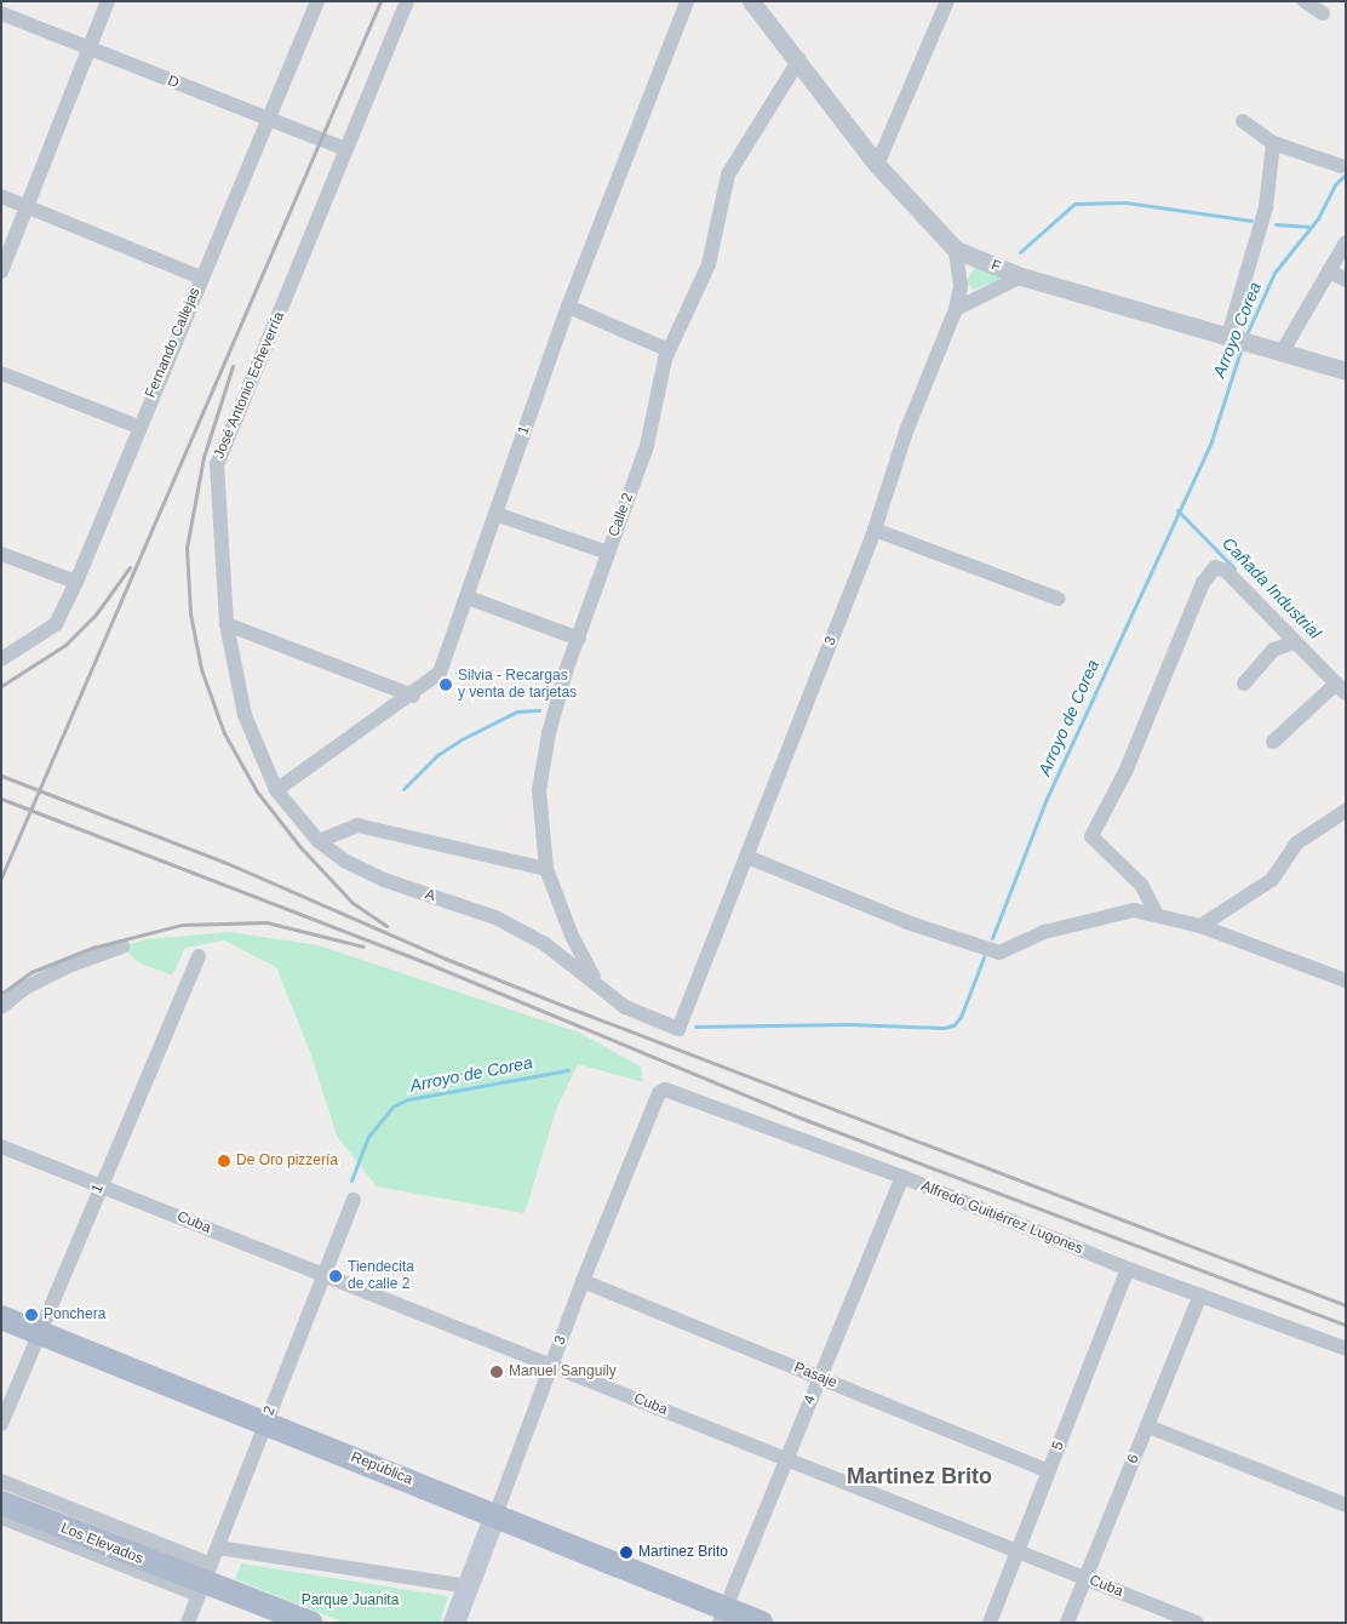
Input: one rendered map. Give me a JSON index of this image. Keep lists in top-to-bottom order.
{
  "streets": {
    "main road": ["3", "República", "Los Elevados"],
    "street": [
      "D",
      "F",
      "Fernando Callejas",
      "José Antonio Echeverría",
      "1",
      "Calle 2",
      "A",
      "Alfredo Guitiérrez Lugones",
      "Cuba",
      "Pasaje",
      "4",
      "2",
      "5",
      "6"
    ]
  },
  "crossings": [
    ["D", "Fernando Callejas"],
    ["D", "José Antonio Echeverría"],
    ["F", "Calle 2"],
    ["F", "3"],
    ["José Antonio Echeverría", "1"],
    ["José Antonio Echeverría", "A"],
    ["1", "A"],
    ["1", "Cuba"],
    ["1", "República"],
    ["Calle 2", "A"],
    ["3", "A"],
    ["3", "Alfredo Guitiérrez Lugones"],
    ["3", "Cuba"],
    ["3", "Pasaje"],
    ["3", "República"],
    ["Alfredo Guitiérrez Lugones", "4"],
    ["Alfredo Guitiérrez Lugones", "5"],
    ["Alfredo Guitiérrez Lugones", "6"],
    ["Cuba", "4"],
    ["Cuba", "2"],
    ["Cuba", "5"],
    ["Cuba", "6"],
    ["Pasaje", "4"],
    ["Pasaje", "5"],
    ["4", "República"],
    ["2", "República"],
    ["2", "Los Elevados"]
  ],
  "districts": ["Martinez Brito"],
  "water": ["Arroyo Corea", "Cañada Industrial", "Arroyo de Corea"],
  "parks": ["Parque Juanita"],
  "places": [
    "Silvia - Recargas y venta de tarjetas",
    "De Oro pizzería",
    "Tiendecita de calle 2",
    "Ponchera",
    "Manuel Sanguily",
    "Martinez Brito"
  ]
}
